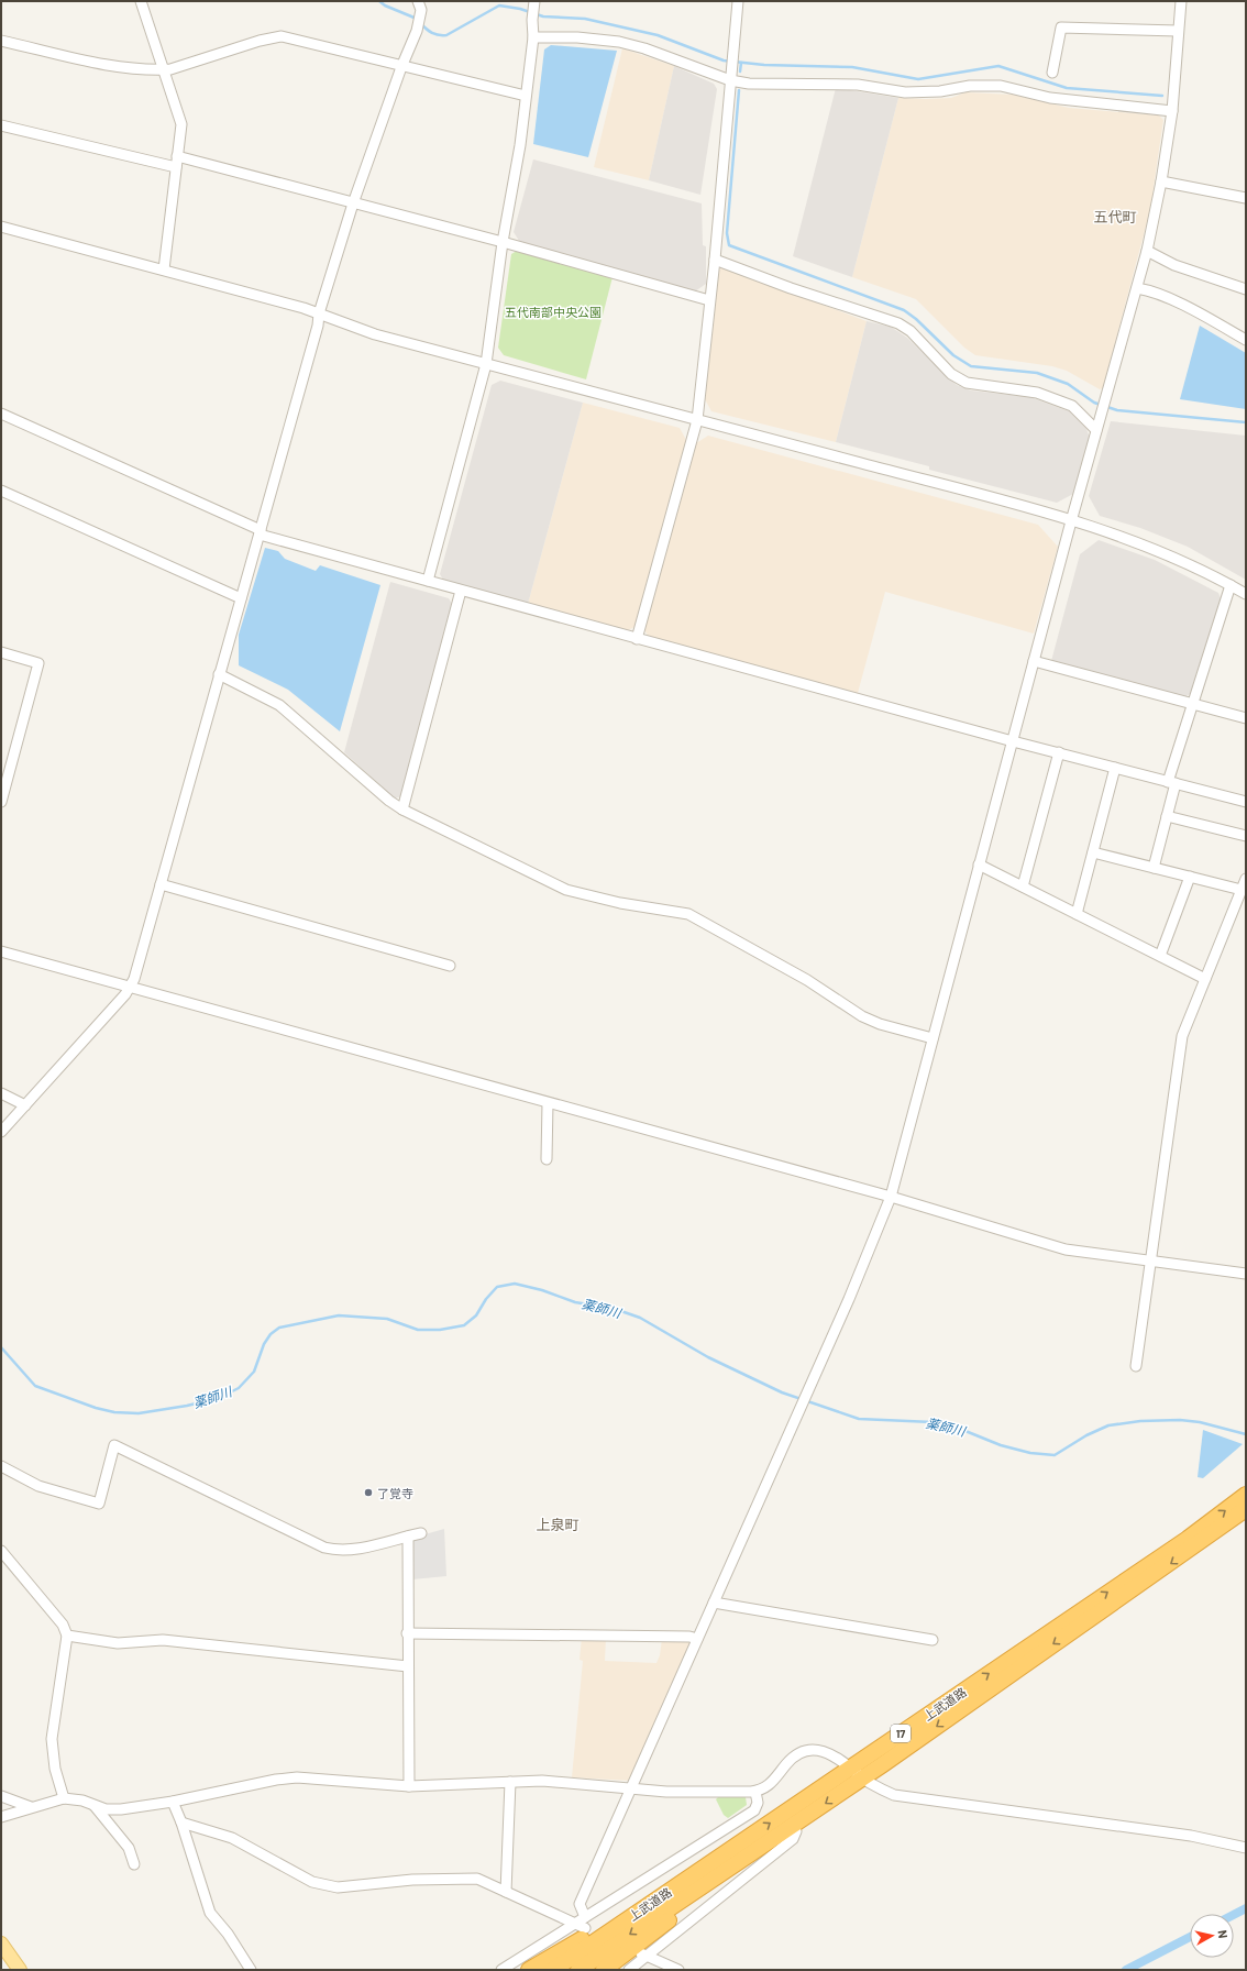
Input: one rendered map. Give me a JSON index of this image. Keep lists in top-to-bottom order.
{
  "streets": {
    "highway": ["上武道路", "17"]
  },
  "districts": ["五代町", "上泉町"],
  "water": ["薬師川"],
  "parks": ["五代南部中央公園"],
  "places": ["了覚寺"],
  "north": "right"
}
